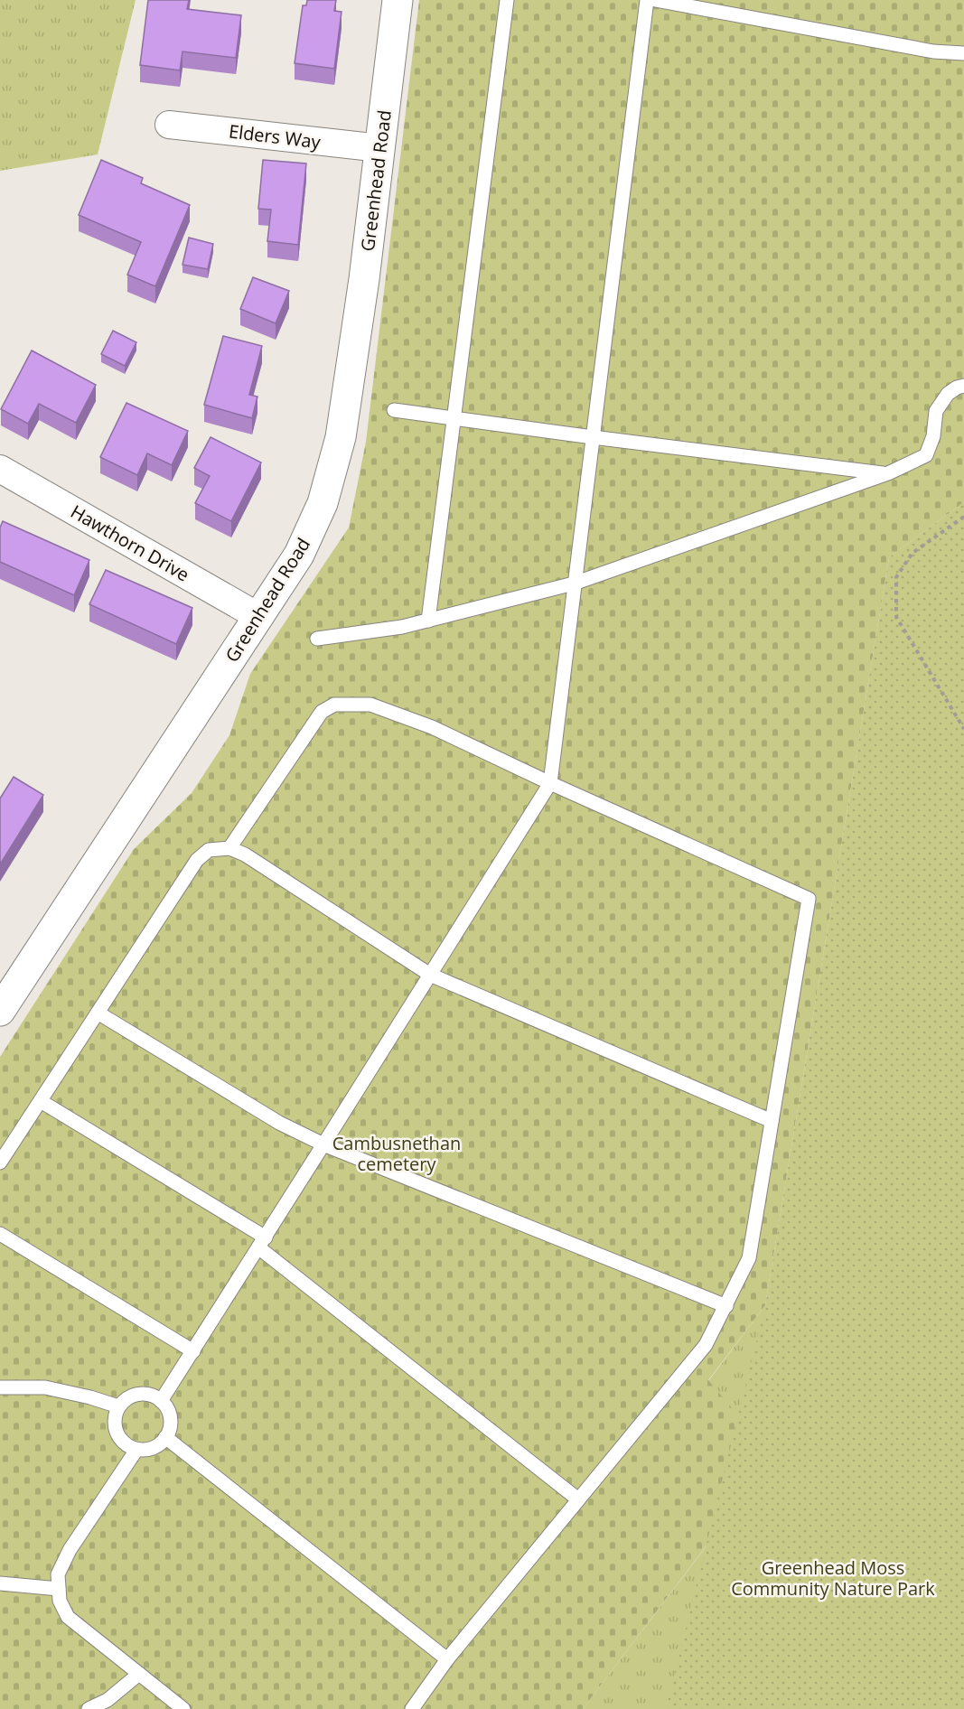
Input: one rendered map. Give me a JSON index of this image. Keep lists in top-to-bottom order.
{
  "streets": {
    "street": ["Elders Way", "Greenhead Road", "Hawthorn Drive"]
  },
  "crossings": [
    ["Elders Way", "Greenhead Road"],
    ["Greenhead Road", "Hawthorn Drive"]
  ],
  "parks": ["Cambusnethan cemetery", "Greenhead Moss Community Nature Park"]
}
